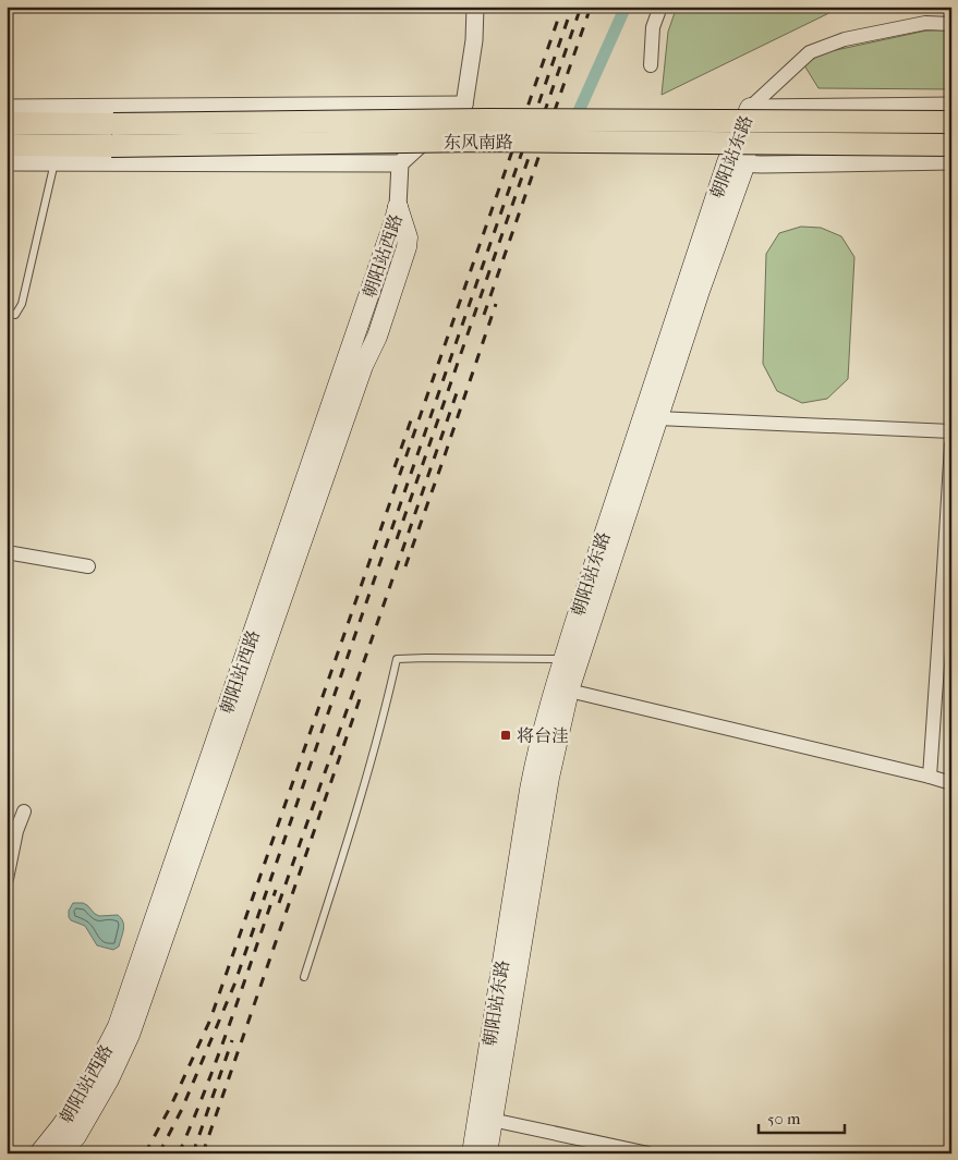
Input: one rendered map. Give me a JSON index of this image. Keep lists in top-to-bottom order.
{
  "streets": {
    "main road": ["东风南路", "朝阳站东路", "朝阳站西路"]
  },
  "places": {
    "transit": ["将台洼"]
  },
  "scale_bar": "50 m"
}
